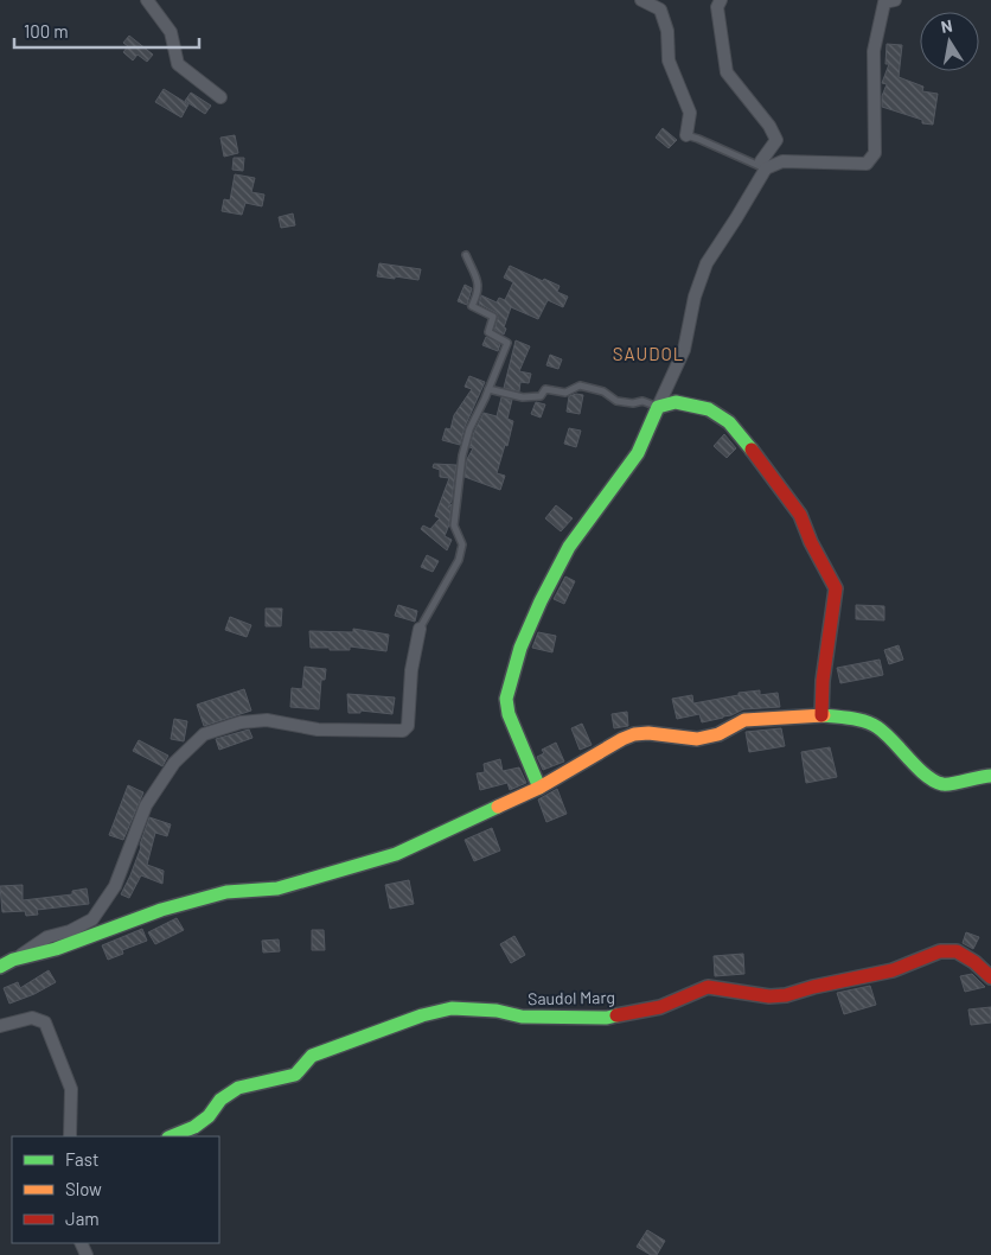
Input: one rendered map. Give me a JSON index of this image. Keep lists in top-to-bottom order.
{
  "streets": {
    "street": ["Saudol Marg"]
  },
  "districts": ["SAUDOL"],
  "legend": ["Fast", "Slow", "Jam"],
  "scale_bar": "100 m",
  "north": "top"
}
